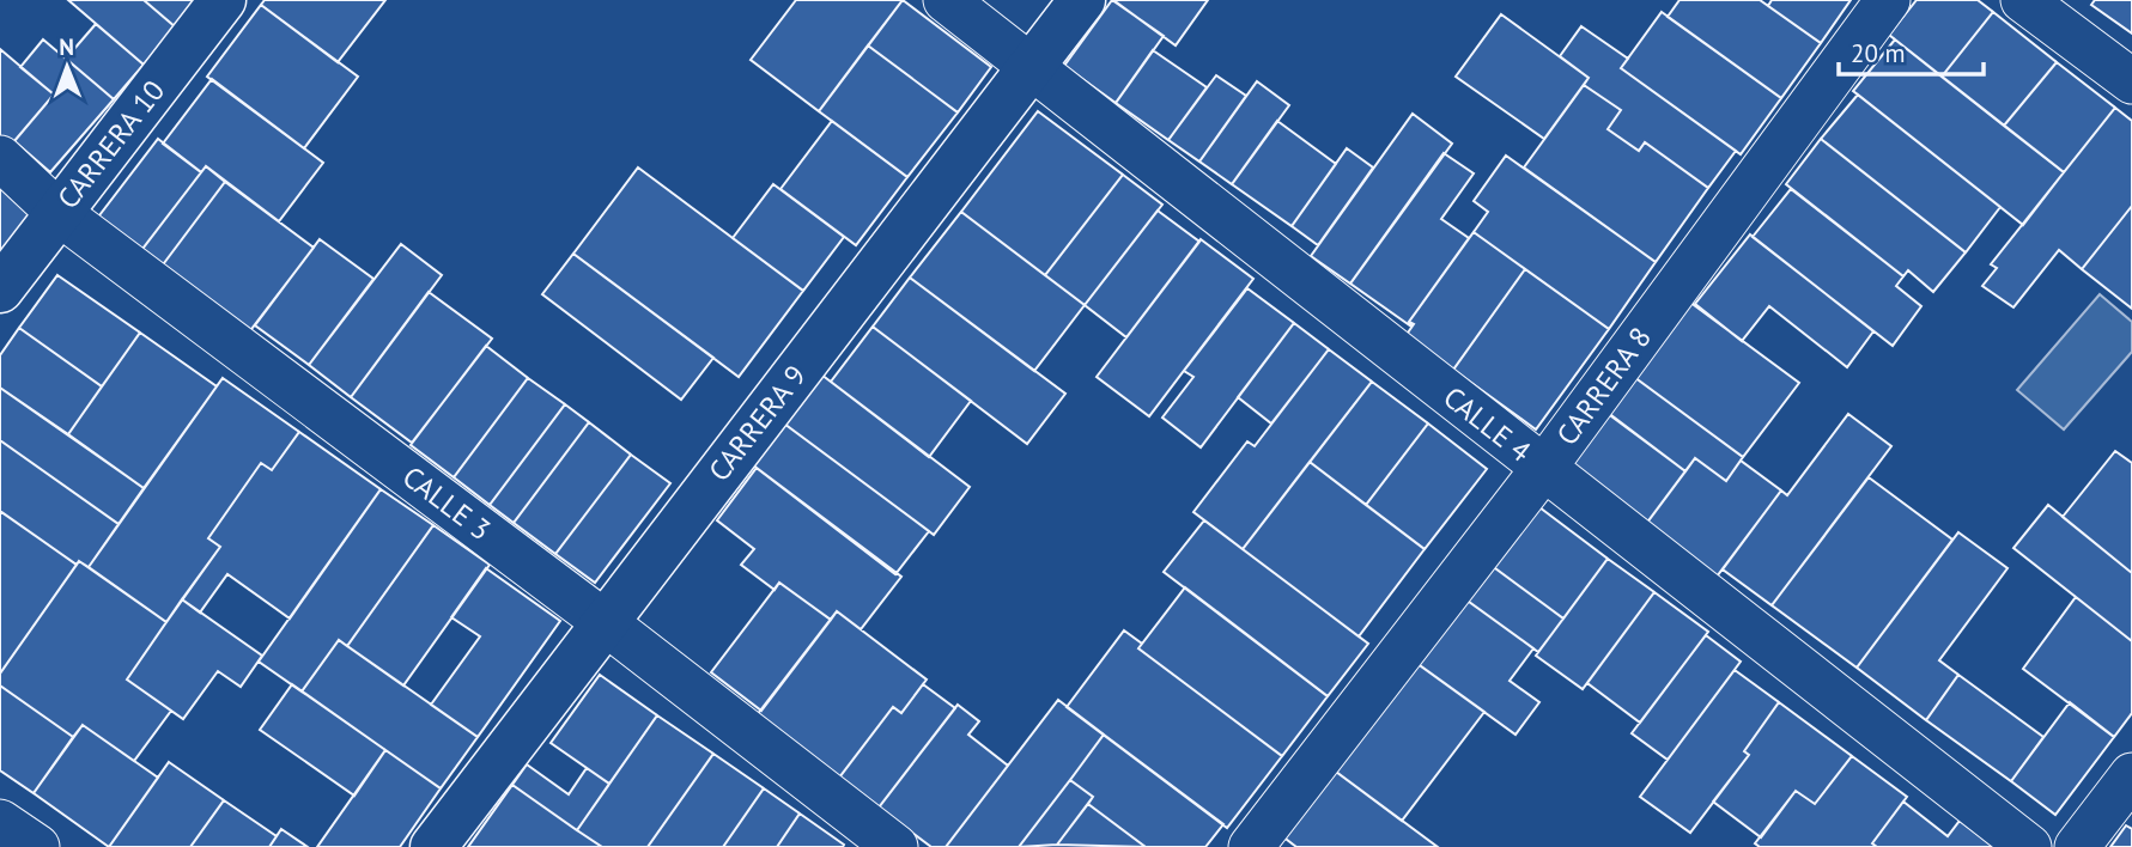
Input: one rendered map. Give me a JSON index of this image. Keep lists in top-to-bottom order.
{
  "streets": {
    "main road": ["CARRERA 10", "CARRERA 9"],
    "street": ["CARRERA 8", "CALLE 4", "CALLE 3"]
  },
  "crossings": [
    ["CARRERA 10", "CALLE 3"],
    ["CARRERA 8", "CALLE 4"],
    ["CARRERA 9", "CALLE 4"],
    ["CARRERA 9", "CALLE 3"]
  ],
  "scale_bar": "20 m",
  "north": "top"
}
